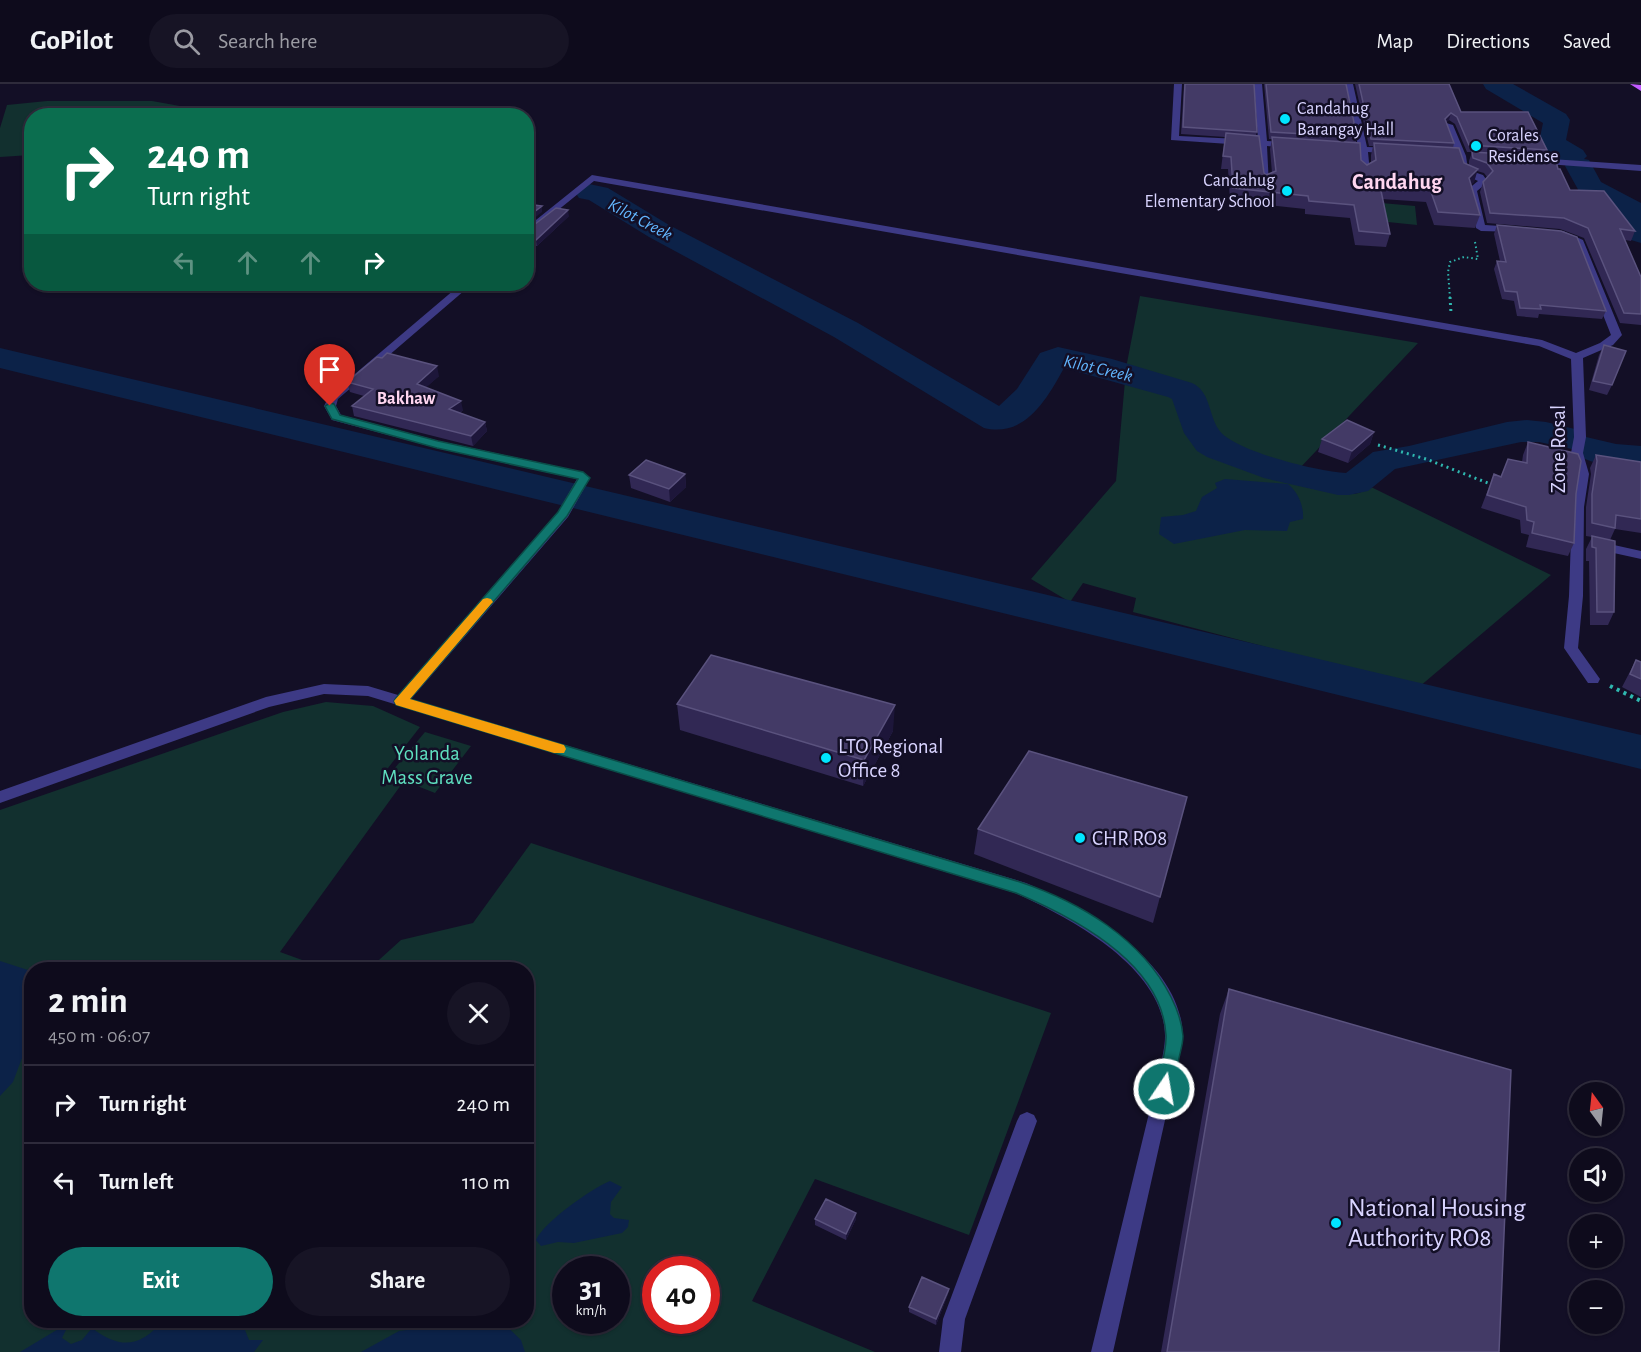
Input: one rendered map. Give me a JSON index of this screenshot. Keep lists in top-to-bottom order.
{
  "streets": {
    "street": ["Zone Rosal"]
  },
  "districts": ["Candahug", "Bakhaw"],
  "water": ["Kilot Creek"],
  "parks": ["Yolanda Mass Grave"],
  "places": [
    "Candahug Barangay Hall",
    "Corales Residense",
    "Candahug Elementary School",
    "LTO Regional Office 8",
    "CHR RO8",
    "National Housing Authority RO8"
  ],
  "north": "top",
  "page": {
    "header": "GoPilot",
    "search": "Search here",
    "nav": ["Map", "Directions", "Saved"],
    "turn": ["240 m", "Turn right"],
    "heading": ["2 min", "450 m · 06:07"],
    "list": [
      {
        "name": "Turn right",
        "value": "240 m"
      },
      {
        "name": "Turn left",
        "value": "110 m"
      }
    ],
    "map_buttons": ["+", "−"],
    "buttons": ["Exit", "Share"],
    "speed": "31 km/h",
    "limit": "40"
  }
}
